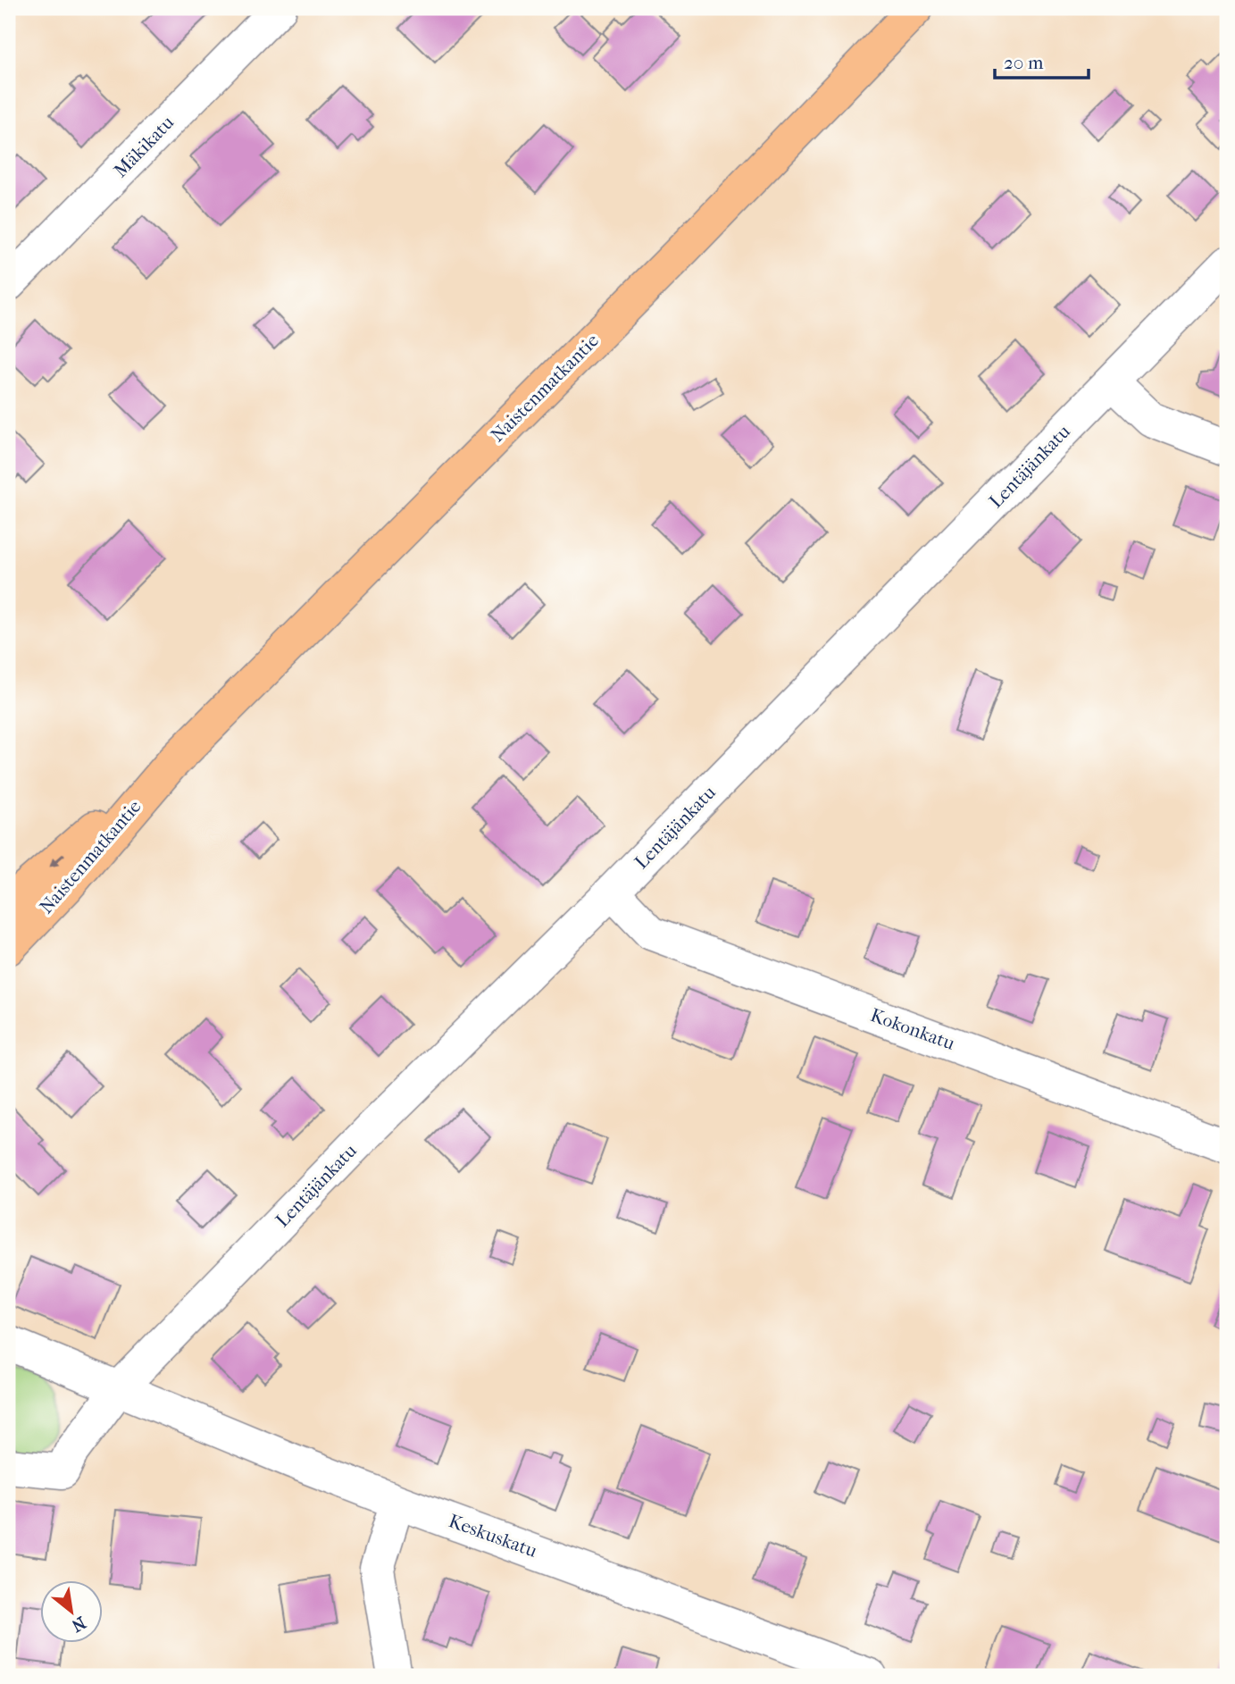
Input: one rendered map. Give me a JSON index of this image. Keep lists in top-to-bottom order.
{
  "streets": {
    "main road": ["Naistenmatkantie"],
    "street": [
      "Mäkikatu",
      "Lentäjänkatu",
      "Kokonkatu",
      "Keskuskatu"
    ]
  },
  "crossings": [
    ["Lentäjänkatu", "Kokonkatu"],
    ["Lentäjänkatu", "Keskuskatu"]
  ],
  "scale_bar": "20 m",
  "north": "bottom right"
}
